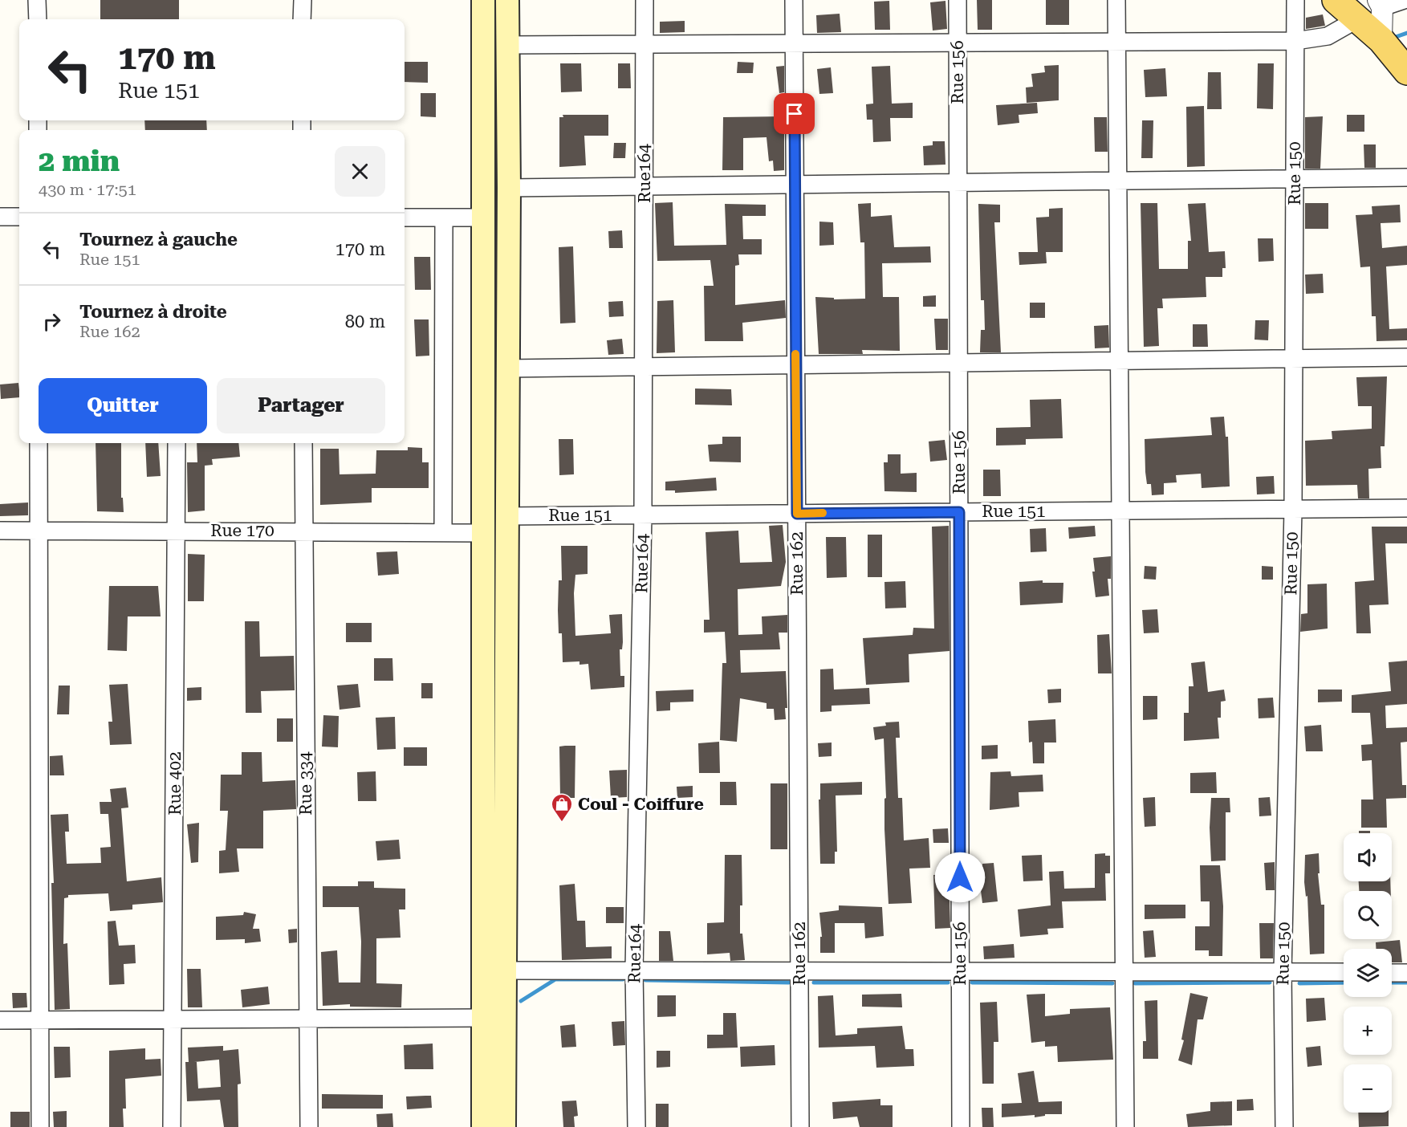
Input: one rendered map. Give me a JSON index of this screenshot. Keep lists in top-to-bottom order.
{
  "streets": {
    "street": [
      "Rue 156",
      "Rue164",
      "Rue 150",
      "Rue 151",
      "Rue 170",
      "Rue 162",
      "Rue 402",
      "Rue 334"
    ]
  },
  "crossings": [
    ["Rue 156", "Rue 151"],
    ["Rue164", "Rue 151"],
    ["Rue 150", "Rue 151"],
    ["Rue 151", "Rue 162"],
    ["Rue 170", "Rue 402"],
    ["Rue 170", "Rue 334"]
  ],
  "places": {
    "shop": ["Coul - Coiffure"]
  },
  "page": {
    "turn": ["170 m", "Rue 151"],
    "heading": ["2 min", "430 m · 17:51"],
    "list": [
      {
        "name": "Tournez à gauche",
        "note": "Rue 151",
        "value": "170 m"
      },
      {
        "name": "Tournez à droite",
        "note": "Rue 162",
        "value": "80 m"
      }
    ],
    "buttons": ["Quitter", "Partager"],
    "map_buttons": ["+", "−"]
  }
}
